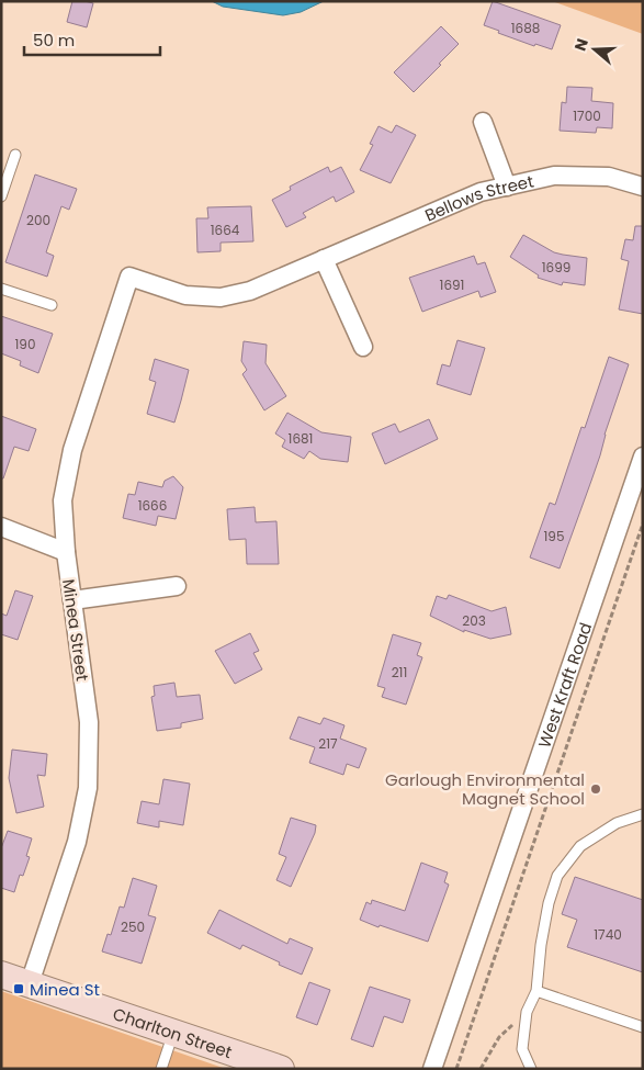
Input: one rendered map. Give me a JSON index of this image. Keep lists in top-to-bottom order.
{
  "streets": {
    "street": [
      "Bellows Street",
      "Minea Street",
      "West Kraft Road",
      "Charlton Street"
    ]
  },
  "crossings": [
    ["Bellows Street", "Minea Street"],
    ["Minea Street", "Charlton Street"]
  ],
  "places": {
    "other": ["Garlough Environmental Magnet School"],
    "transit": ["Minea St"]
  },
  "house_numbers": [
    "1688",
    "1700",
    "200",
    "1664",
    "1699",
    "1691",
    "190",
    "1681",
    "1666",
    "195",
    "203",
    "211",
    "217",
    "250",
    "1740"
  ],
  "scale_bar": "50 m",
  "north": "left"
}
